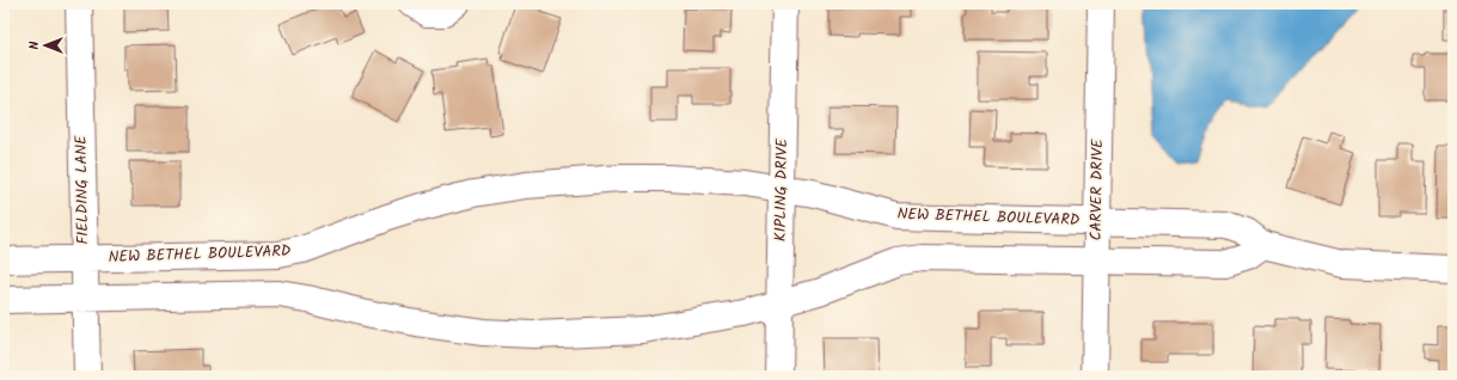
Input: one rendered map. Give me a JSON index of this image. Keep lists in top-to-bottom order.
{
  "streets": {
    "street": [
      "FIELDING LANE",
      "KIPLING DRIVE",
      "CARVER DRIVE",
      "NEW BETHEL BOULEVARD"
    ]
  },
  "crossings": [
    ["FIELDING LANE", "NEW BETHEL BOULEVARD"],
    ["KIPLING DRIVE", "NEW BETHEL BOULEVARD"],
    ["CARVER DRIVE", "NEW BETHEL BOULEVARD"]
  ],
  "north": "left"
}
